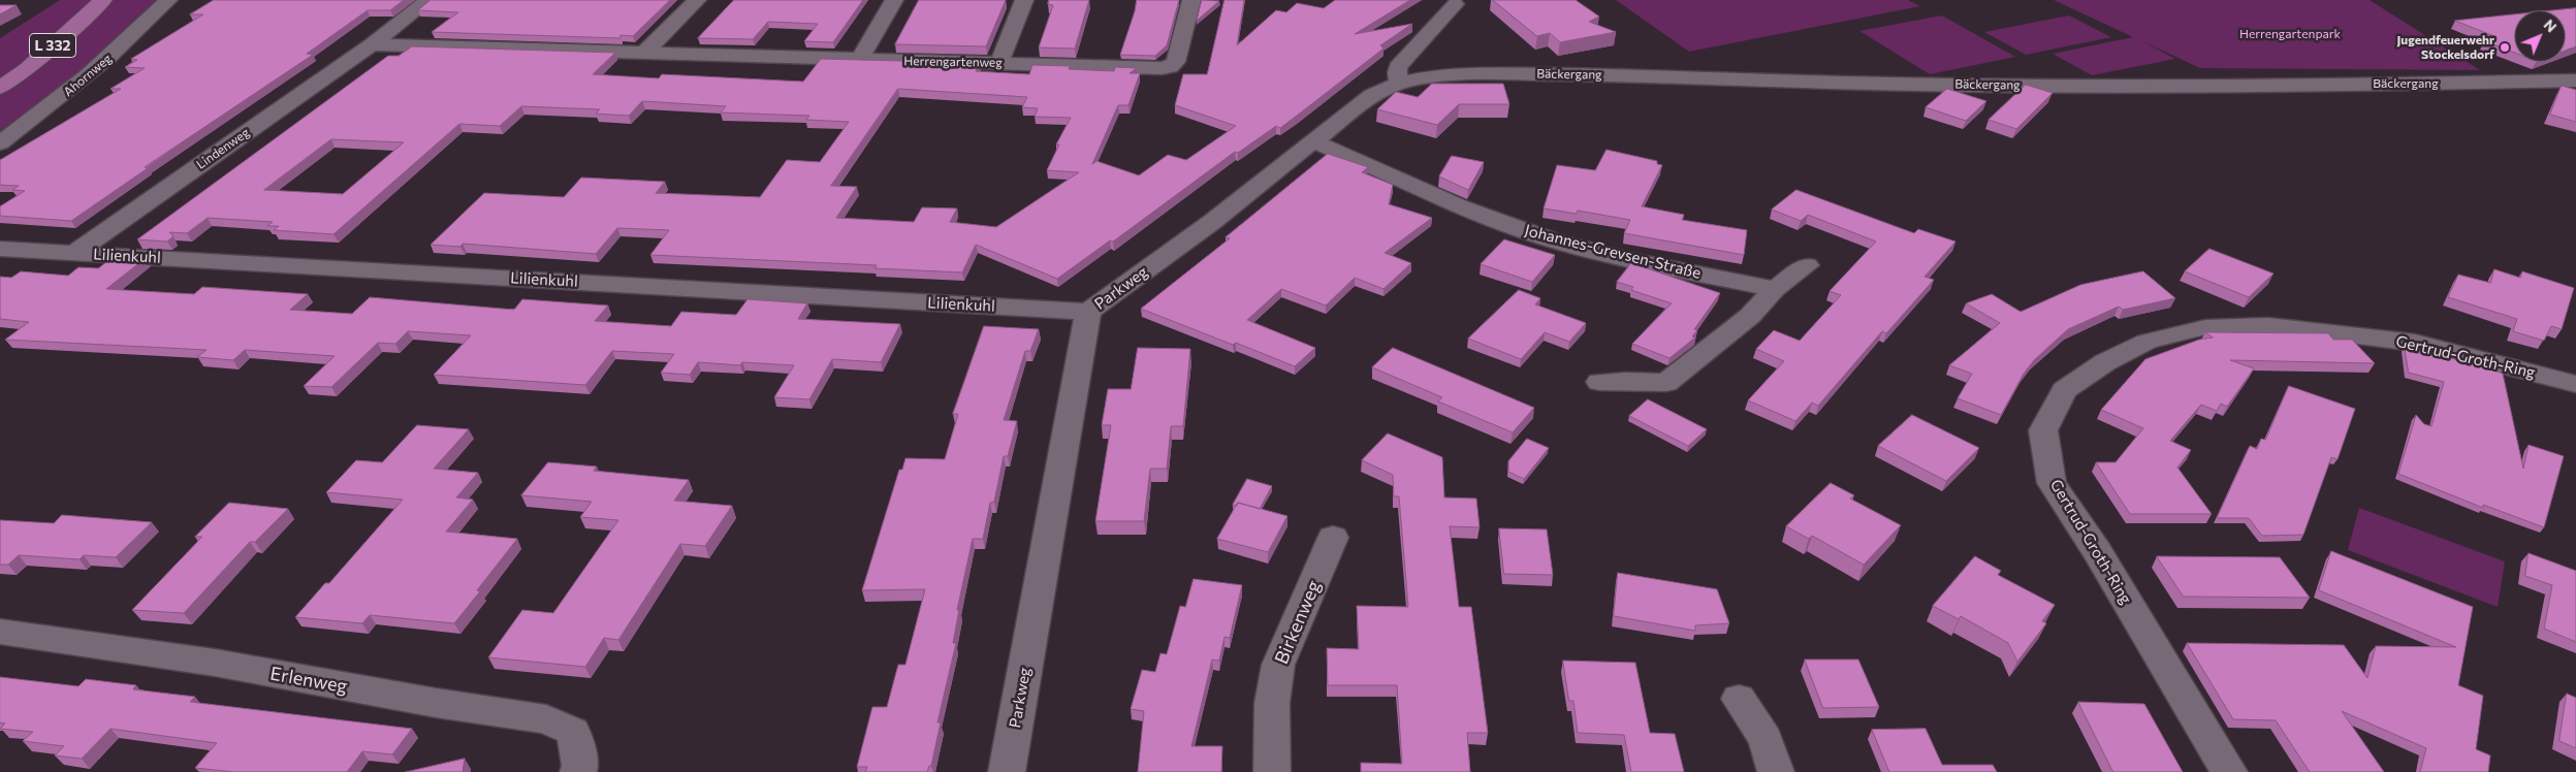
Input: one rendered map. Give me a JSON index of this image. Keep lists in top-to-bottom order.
{
  "streets": {
    "main road": ["L 332"],
    "street": [
      "Herrengartenweg",
      "Bäckergang",
      "Ahornweg",
      "Lindenweg",
      "Johannes-Grevsen-Straße",
      "Lilienkuhl",
      "Parkweg",
      "Gertrud-Groth-Ring",
      "Birkenweg",
      "Erlenweg"
    ]
  },
  "crossings": [
    ["Herrengartenweg", "Lindenweg"],
    ["Bäckergang", "Parkweg"],
    ["Lindenweg", "Lilienkuhl"],
    ["Johannes-Grevsen-Straße", "Parkweg"],
    ["Lilienkuhl", "Parkweg"]
  ],
  "parks": ["Herrengartenpark"],
  "places": ["Jugendfeuerwehr Stockelsdorf"],
  "north": "top right"
}
